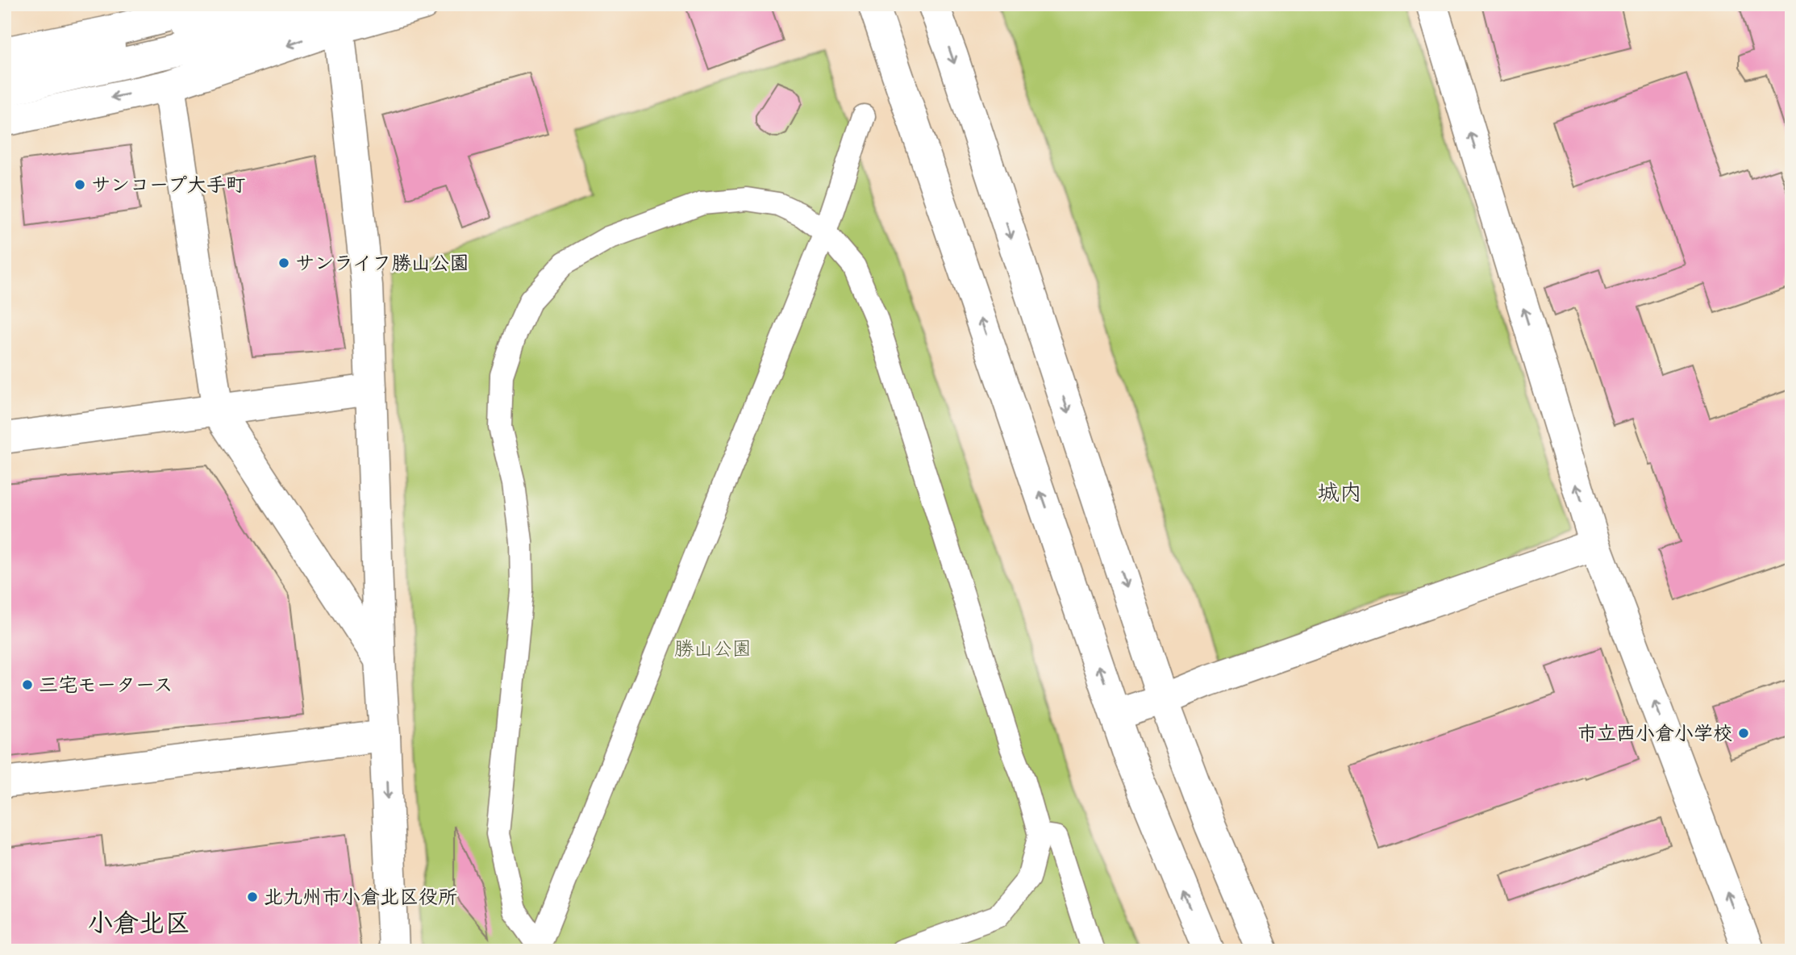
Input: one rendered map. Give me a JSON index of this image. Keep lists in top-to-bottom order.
{
  "districts": ["城内", "小倉北区"],
  "parks": ["勝山公園"],
  "places": [
    "サンコープ大手町",
    "サンライフ勝山公園",
    "三宅モータース",
    "市立西小倉小学校",
    "北九州市小倉北区役所"
  ]
}
